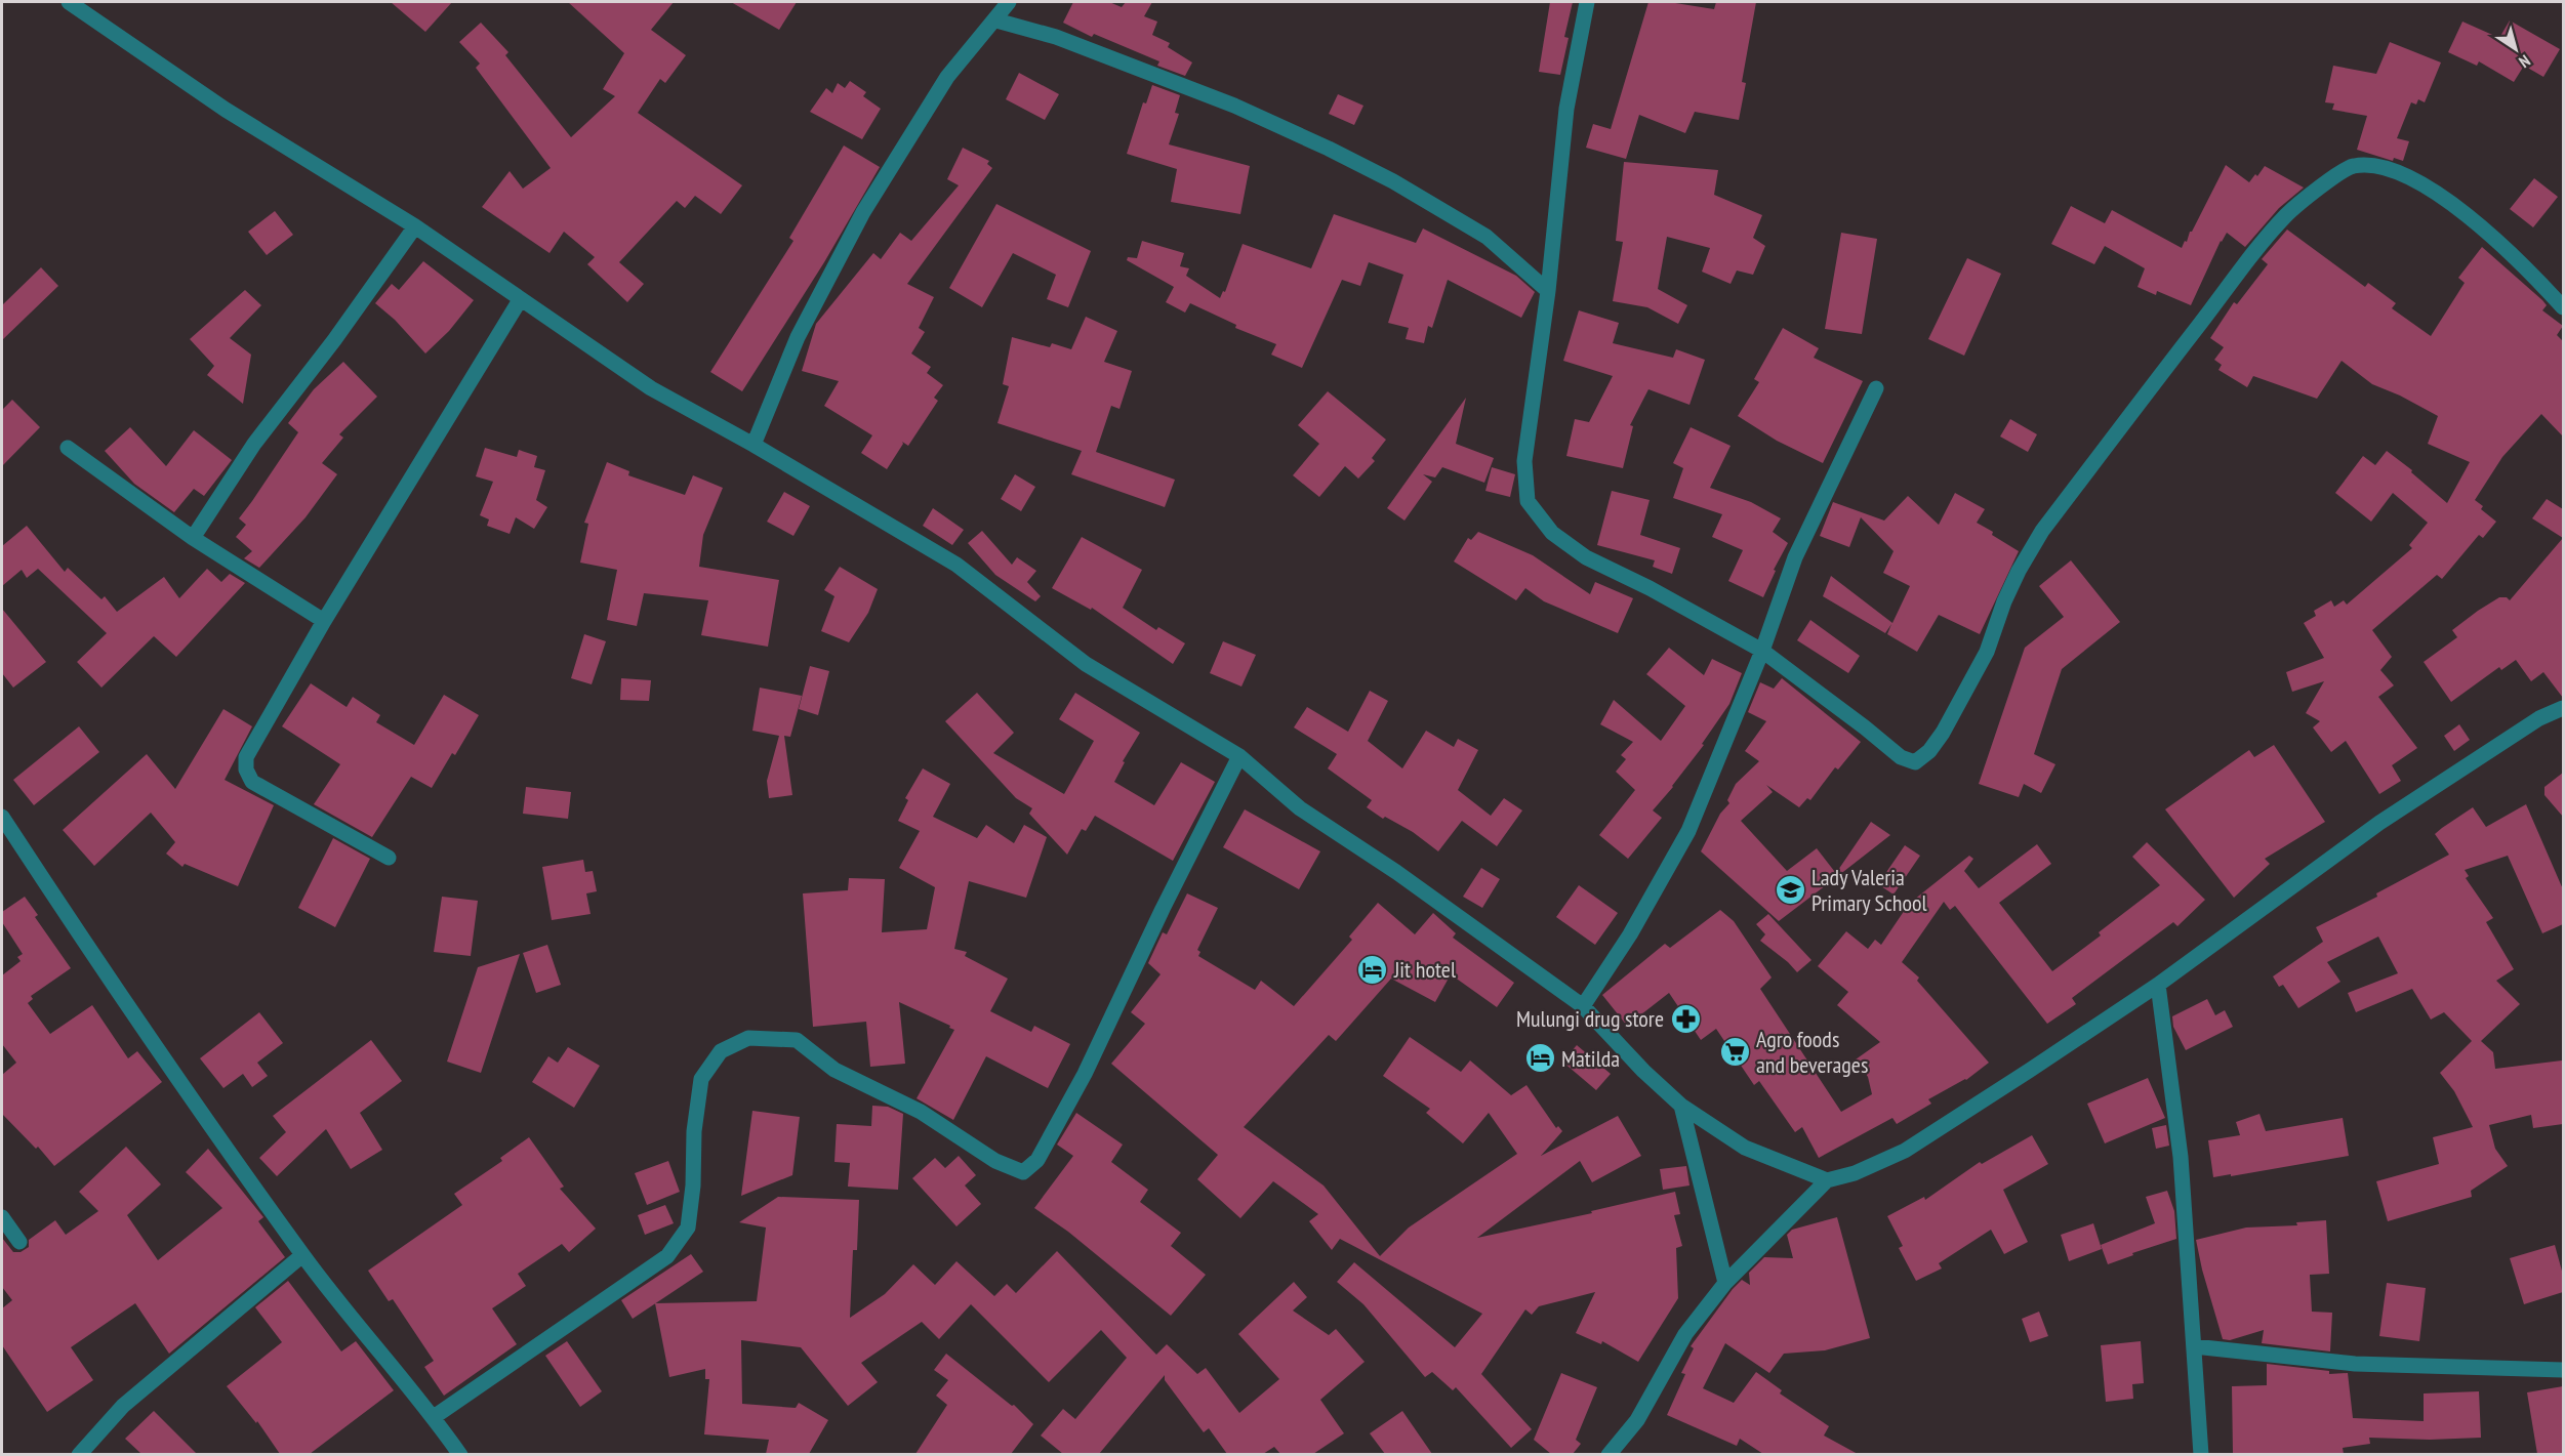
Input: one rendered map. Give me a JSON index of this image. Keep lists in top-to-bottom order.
{
  "places": {
    "school or university": ["Lady Valeria Primary School"],
    "hotel": ["Jit hotel", "Matilda"],
    "pharmacy": ["Mulungi drug store"],
    "supermarket": ["Agro foods and beverages"]
  },
  "north": "bottom right"
}
